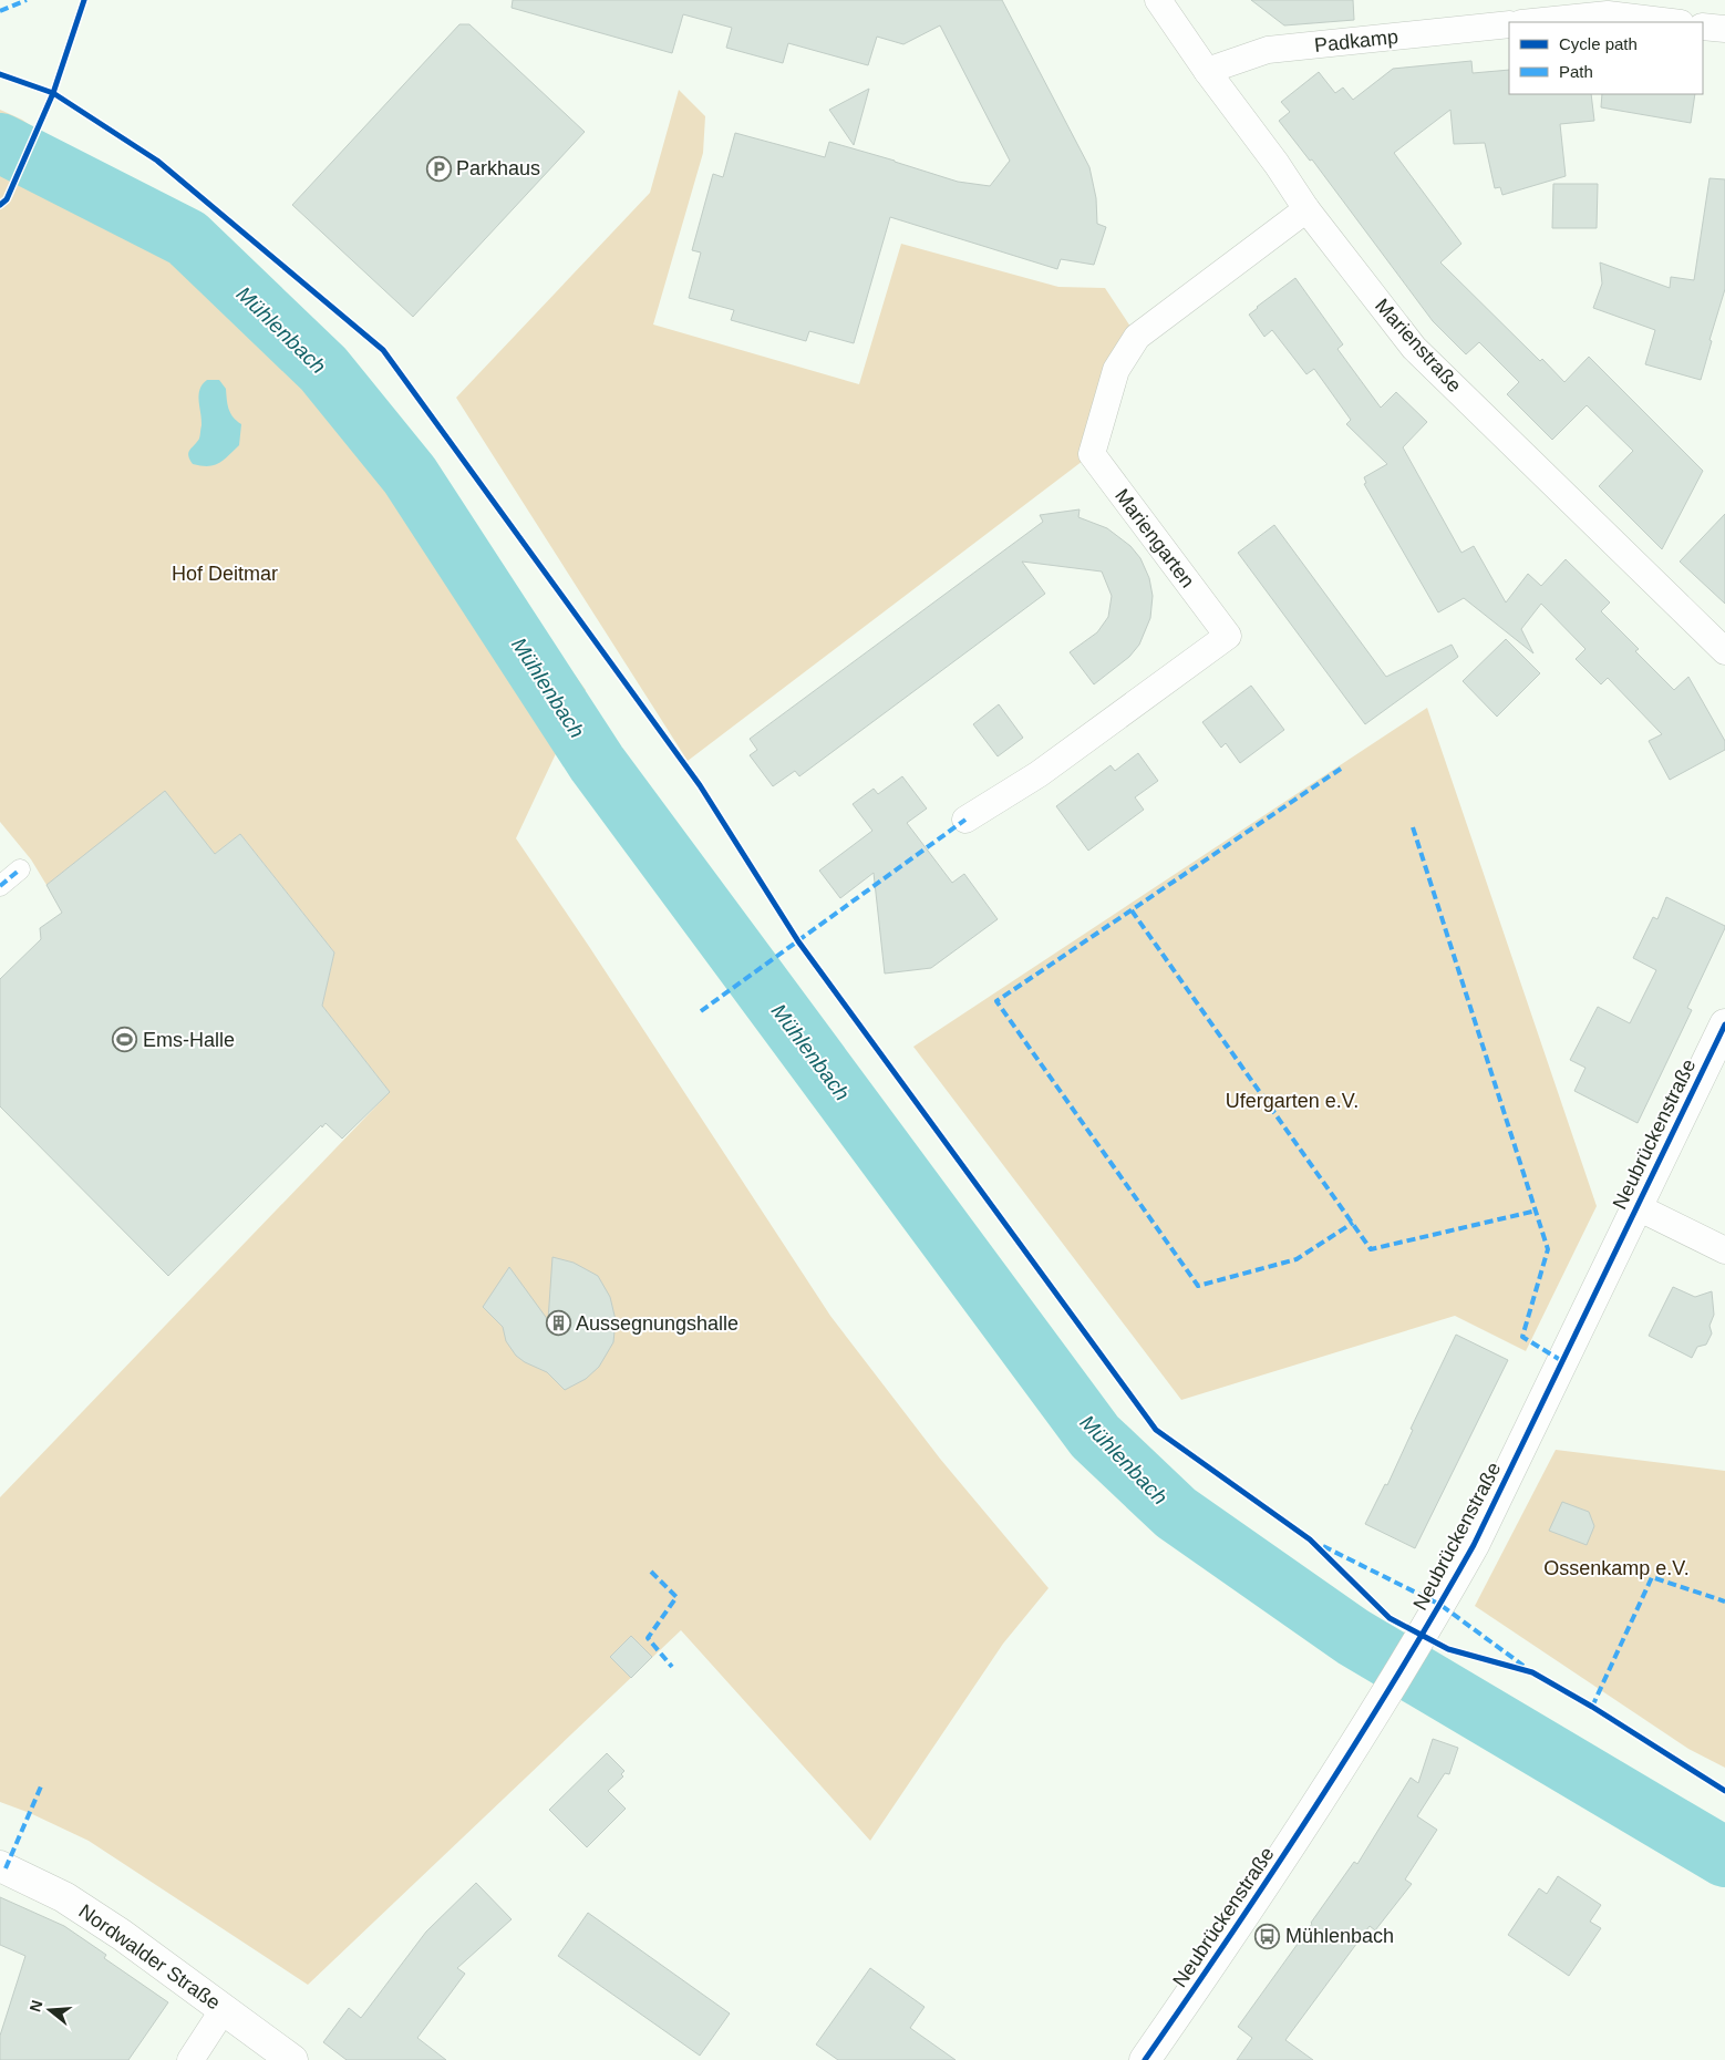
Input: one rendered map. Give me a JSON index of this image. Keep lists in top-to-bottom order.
{
  "streets": {
    "street": [
      "Padkamp",
      "Marienstraße",
      "Mariengarten",
      "Neubrückenstraße",
      "Nordwalder Straße"
    ]
  },
  "crossings": [
    ["Padkamp", "Marienstraße"],
    ["Marienstraße", "Mariengarten"]
  ],
  "water": ["Mühlenbach"],
  "parks": ["Hof Deitmar", "Ufergarten e.V.", "Ossenkamp e.V."],
  "places": {
    "parking": ["Parkhaus"],
    "sports": ["Ems-Halle"],
    "building": ["Aussegnungshalle"],
    "bus stop": ["Mühlenbach"]
  },
  "legend": ["Cycle path", "Path"],
  "north": "left"
}
